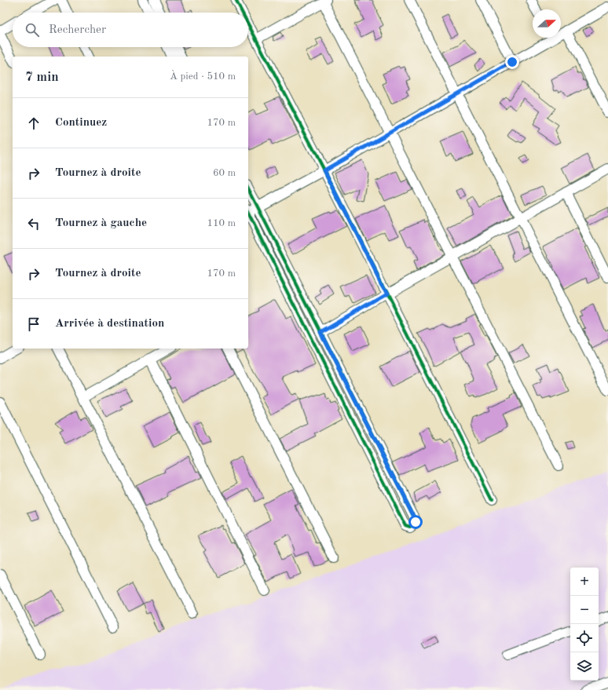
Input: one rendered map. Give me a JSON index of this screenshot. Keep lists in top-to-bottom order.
{
  "north": "right",
  "page": {
    "search": "Rechercher",
    "heading": ["7 min", "À pied · 510 m"],
    "list": [
      ["Continuez", "170 m"],
      ["Tournez à droite", "60 m"],
      ["Tournez à gauche", "110 m"],
      ["Tournez à droite", "170 m"],
      "Arrivée à destination"
    ],
    "map_buttons": ["+", "−"]
  }
}
